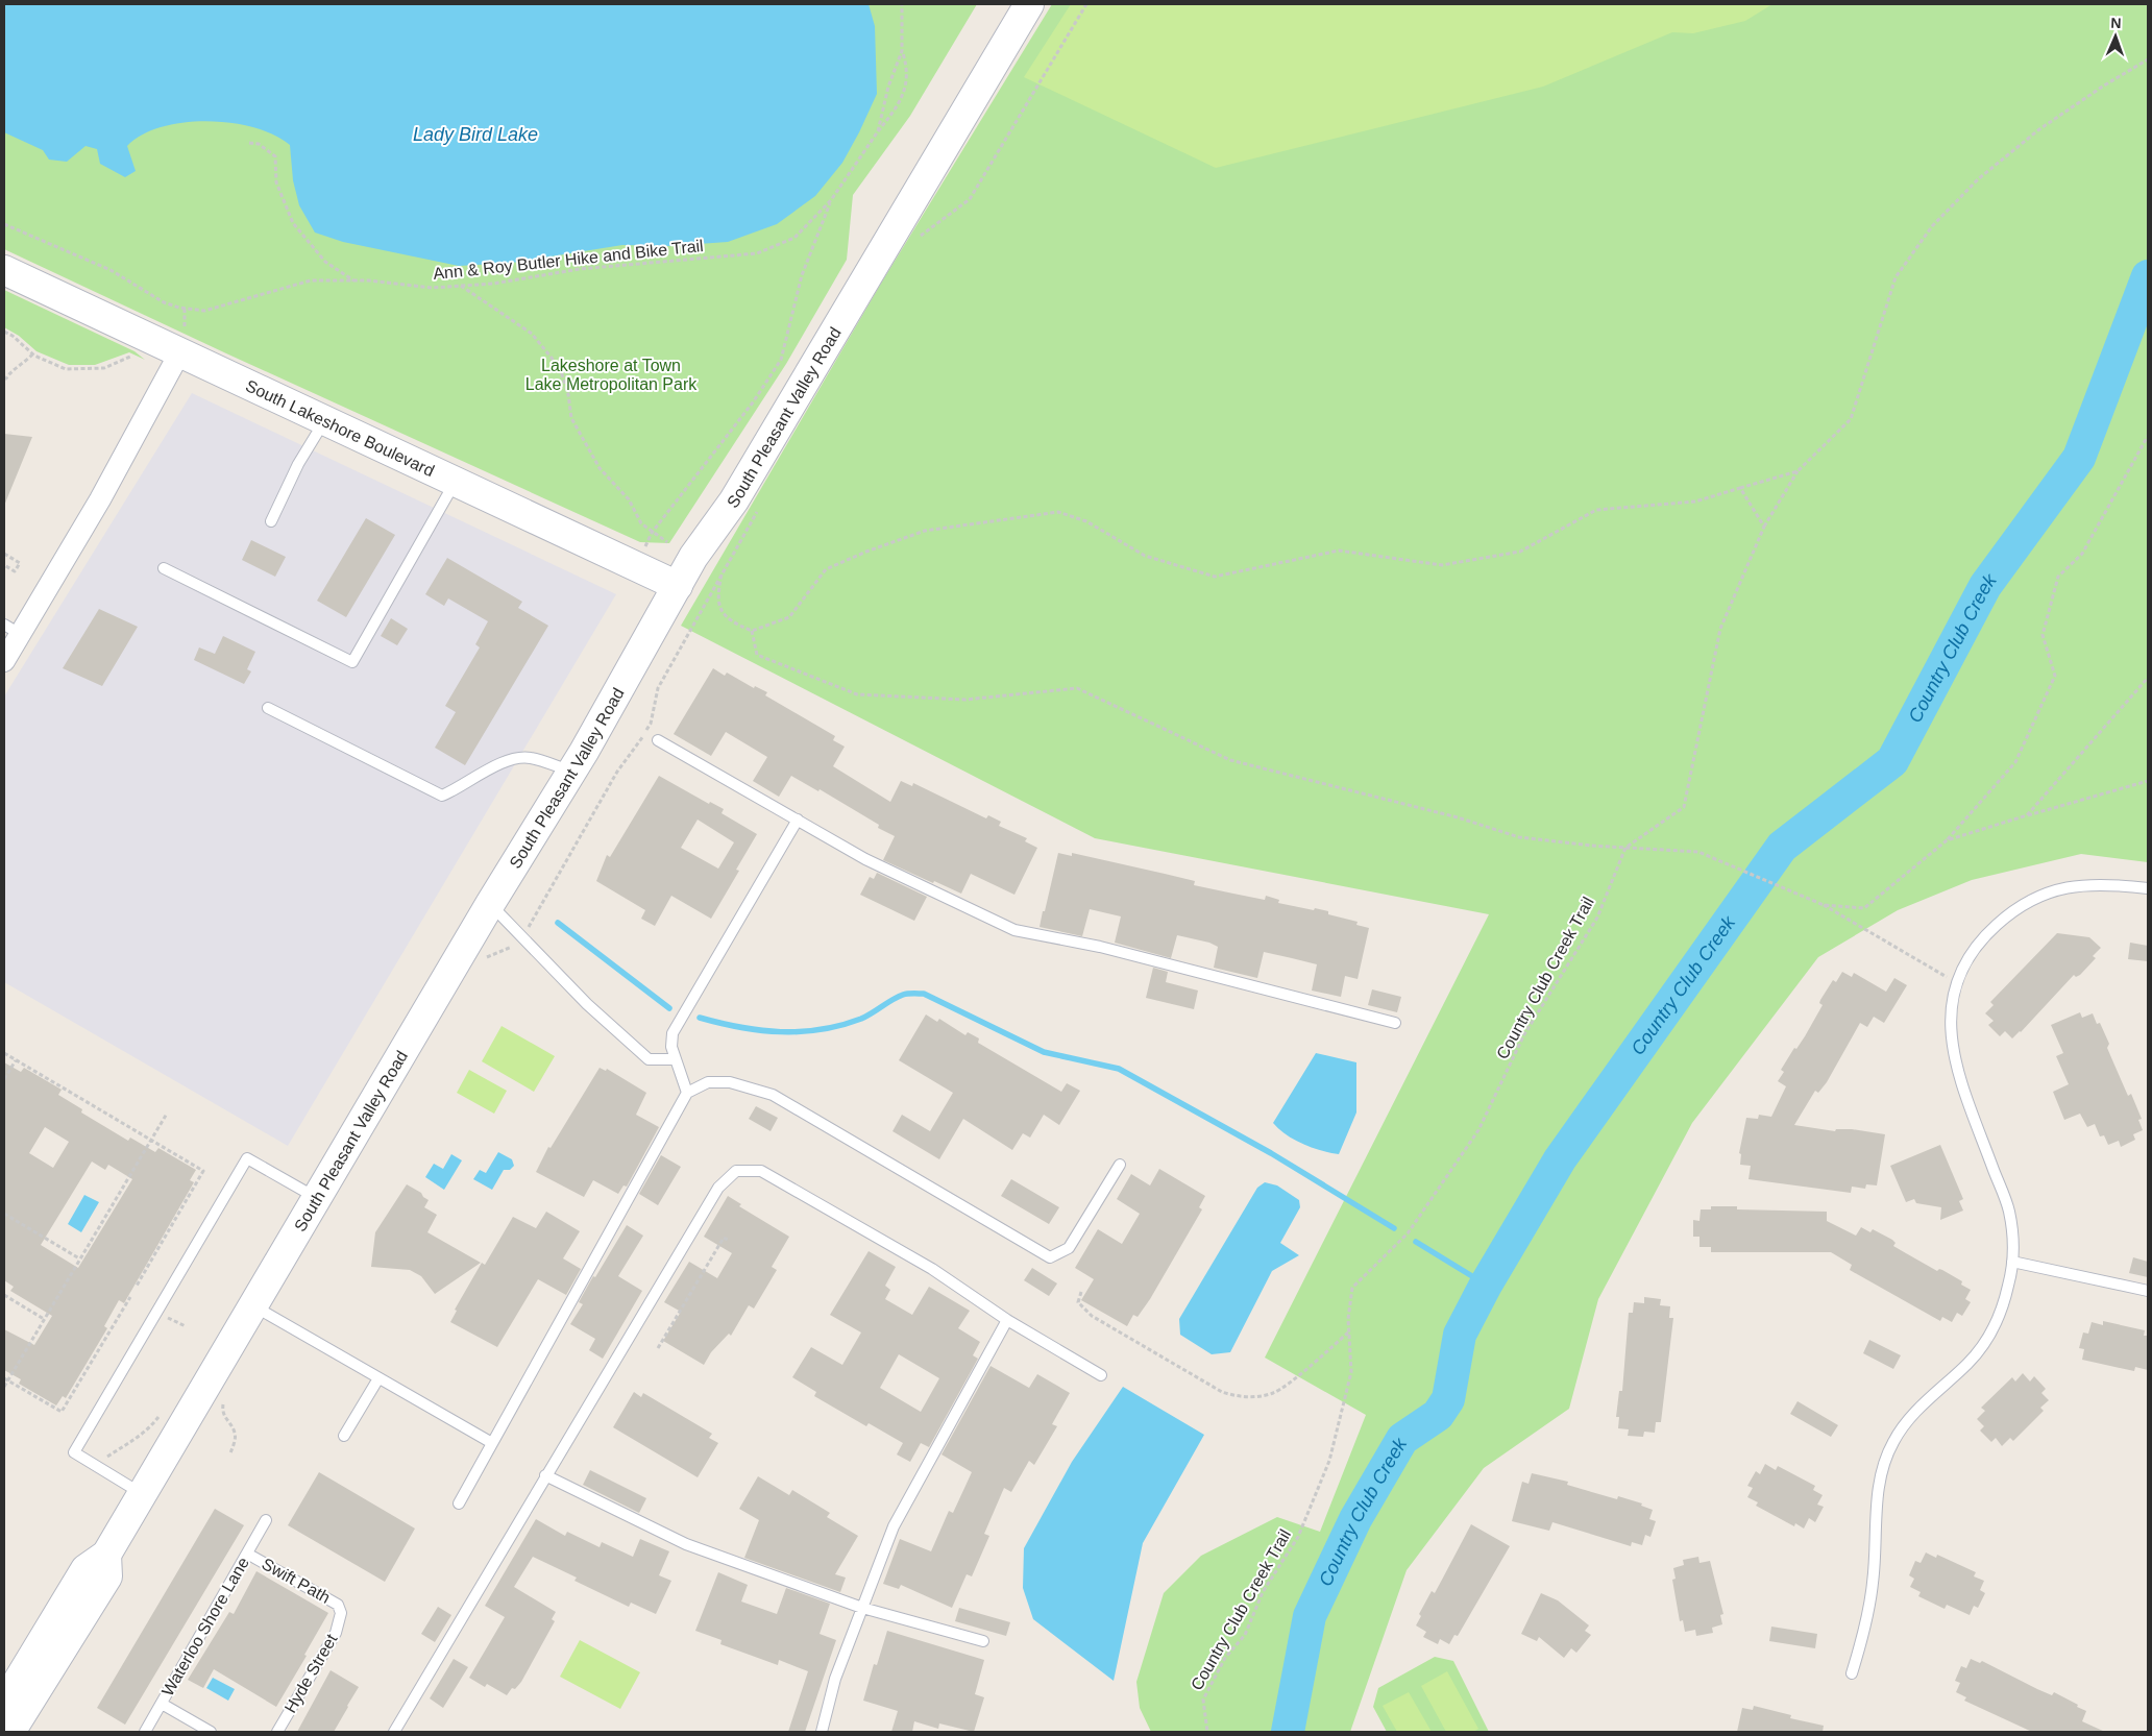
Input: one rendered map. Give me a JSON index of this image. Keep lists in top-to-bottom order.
{
  "streets": {
    "main road": ["South Pleasant Valley Road", "South Lakeshore Boulevard"],
    "lane": ["Swift Path", "Waterloo Shore Lane", "Hyde Street"],
    "path": ["Ann & Roy Butler Hike and Bike Trail", "Country Club Creek Trail"]
  },
  "crossings": [
    ["South Pleasant Valley Road", "South Lakeshore Boulevard"],
    ["Swift Path", "Waterloo Shore Lane"],
    ["Swift Path", "Hyde Street"]
  ],
  "water": ["Lady Bird Lake", "Country Club Creek"],
  "parks": ["Lakeshore at Town Lake Metropolitan Park"],
  "north": "top"
}
